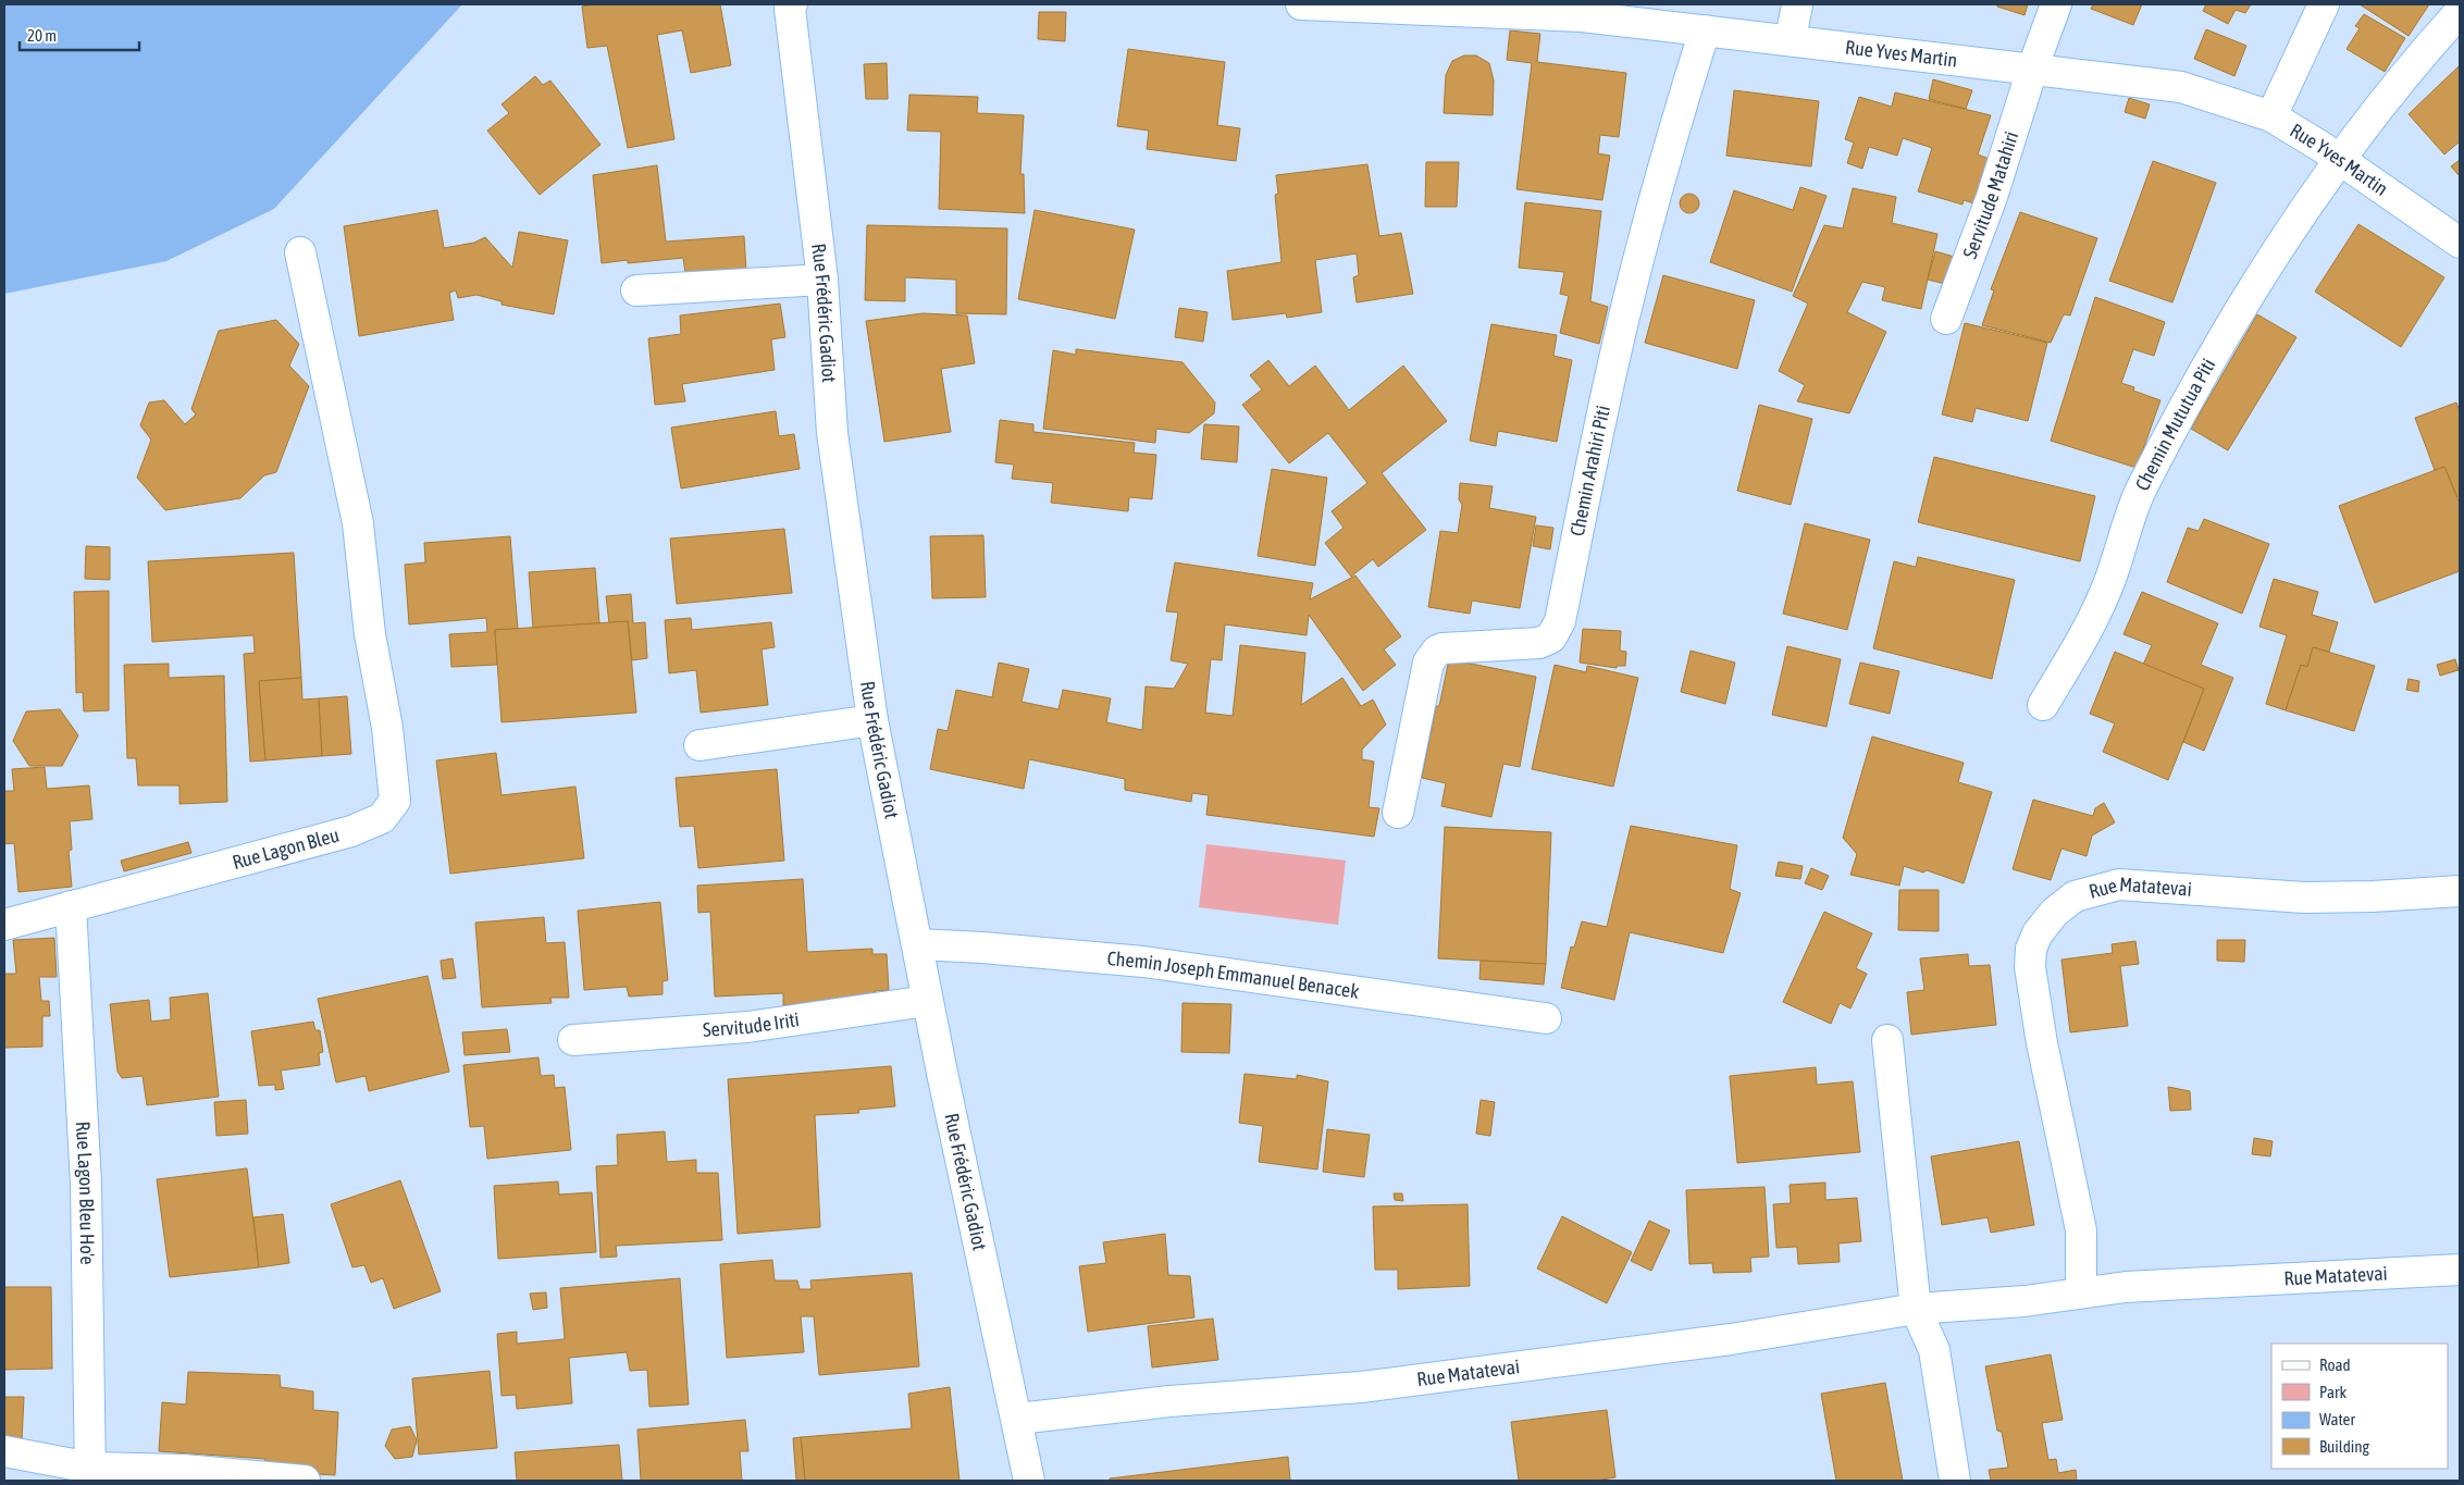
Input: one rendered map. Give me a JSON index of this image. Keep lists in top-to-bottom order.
{
  "streets": {
    "street": [
      "Rue Yves Martin",
      "Servitude Matahiri",
      "Rue Frédéric Gadiot",
      "Chemin Mututua Piti",
      "Chemin Arahiri Piti",
      "Rue Lagon Bleu",
      "Rue Matatevai",
      "Chemin Joseph Emmanuel Benacek",
      "Servitude Iriti",
      "Rue Lagon Bleu Ho'e"
    ]
  },
  "crossings": [
    ["Rue Yves Martin", "Servitude Matahiri"],
    ["Rue Yves Martin", "Chemin Mututua Piti"],
    ["Rue Yves Martin", "Chemin Arahiri Piti"],
    ["Rue Frédéric Gadiot", "Rue Matatevai"],
    ["Rue Frédéric Gadiot", "Chemin Joseph Emmanuel Benacek"],
    ["Rue Frédéric Gadiot", "Servitude Iriti"],
    ["Rue Lagon Bleu", "Rue Lagon Bleu Ho'e"]
  ],
  "legend": [
    "Road",
    "Park",
    "Water",
    "Building"
  ],
  "scale_bar": "20 m"
}
